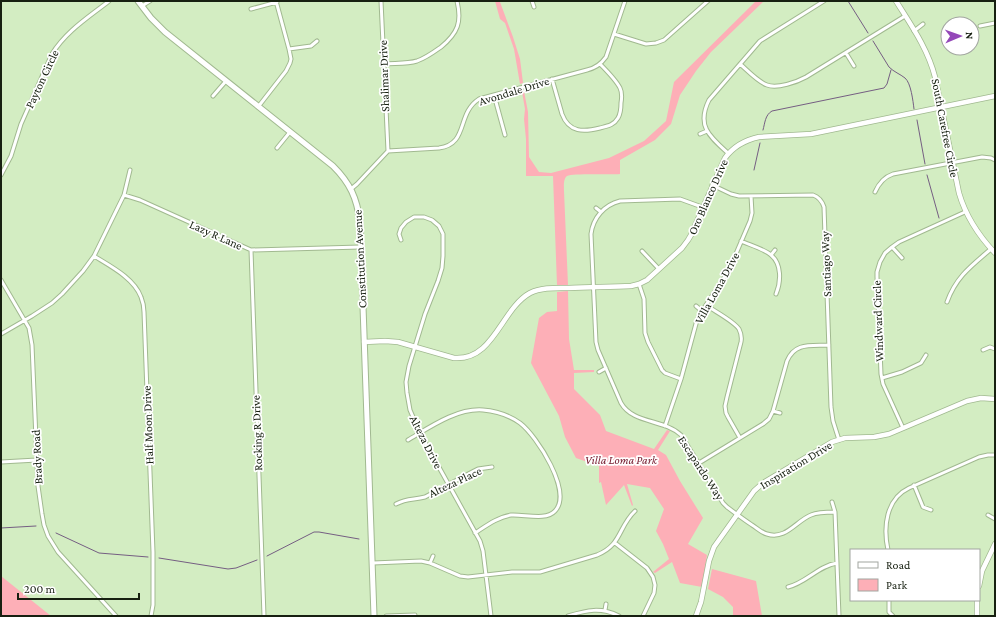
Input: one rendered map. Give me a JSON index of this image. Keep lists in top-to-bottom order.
{
  "streets": {
    "main road": ["Constitution Avenue"],
    "street": [
      "Shalimar Drive",
      "Payton Circle",
      "Avondale Drive",
      "South Carefree Circle",
      "Oro Blanco Drive",
      "Lazy R Lane",
      "Santiago Way",
      "Villa Loma Drive",
      "Windward Circle",
      "Half Moon Drive",
      "Rocking R Drive",
      "Alteza Drive",
      "Brady Road",
      "Inspiration Drive",
      "Escapardo Way",
      "Alteza Place"
    ]
  },
  "crossings": [
    ["Shalimar Drive", "Avondale Drive"],
    ["South Carefree Circle", "Oro Blanco Drive"],
    ["South Carefree Circle", "Windward Circle"],
    ["Oro Blanco Drive", "Constitution Avenue"],
    ["Oro Blanco Drive", "Santiago Way"],
    ["Oro Blanco Drive", "Alteza Drive"],
    ["Oro Blanco Drive", "Escapardo Way"],
    ["Lazy R Lane", "Constitution Avenue"],
    ["Lazy R Lane", "Rocking R Drive"],
    ["Santiago Way", "Villa Loma Drive"],
    ["Santiago Way", "Inspiration Drive"],
    ["Villa Loma Drive", "Escapardo Way"],
    ["Windward Circle", "Inspiration Drive"],
    ["Alteza Drive", "Alteza Place"],
    ["Inspiration Drive", "Escapardo Way"]
  ],
  "parks": ["Villa Loma Park"],
  "legend": ["Road", "Park"],
  "scale_bar": "200 m",
  "north": "right"
}
